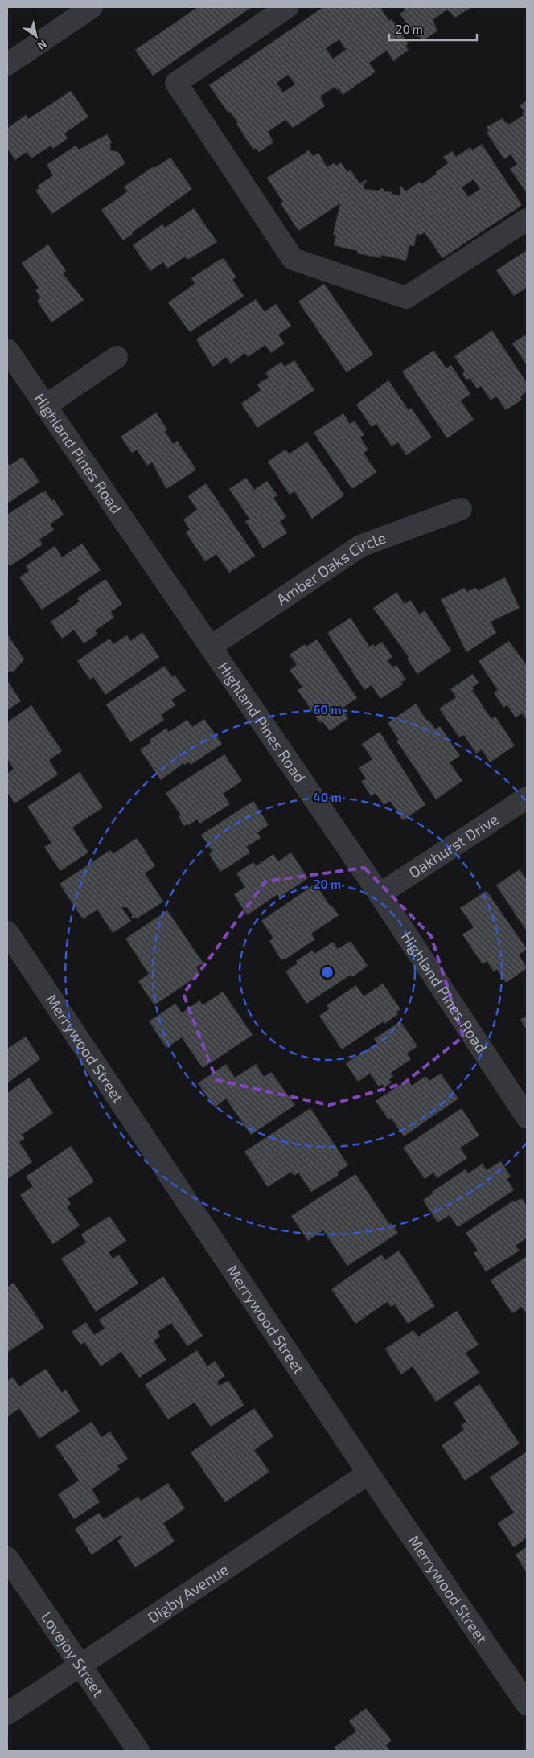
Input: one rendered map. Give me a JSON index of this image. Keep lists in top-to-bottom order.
{
  "streets": {
    "street": [
      "Highland Pines Road",
      "Amber Oaks Circle",
      "Oakhurst Drive",
      "Merrywood Street",
      "Digby Avenue",
      "Lovejoy Street"
    ]
  },
  "crossings": [
    ["Highland Pines Road", "Amber Oaks Circle"],
    ["Highland Pines Road", "Oakhurst Drive"],
    ["Merrywood Street", "Digby Avenue"],
    ["Digby Avenue", "Lovejoy Street"]
  ],
  "scale_bar": "20 m",
  "north": "bottom right",
  "rings": ["60 m", "40 m", "20 m"]
}
